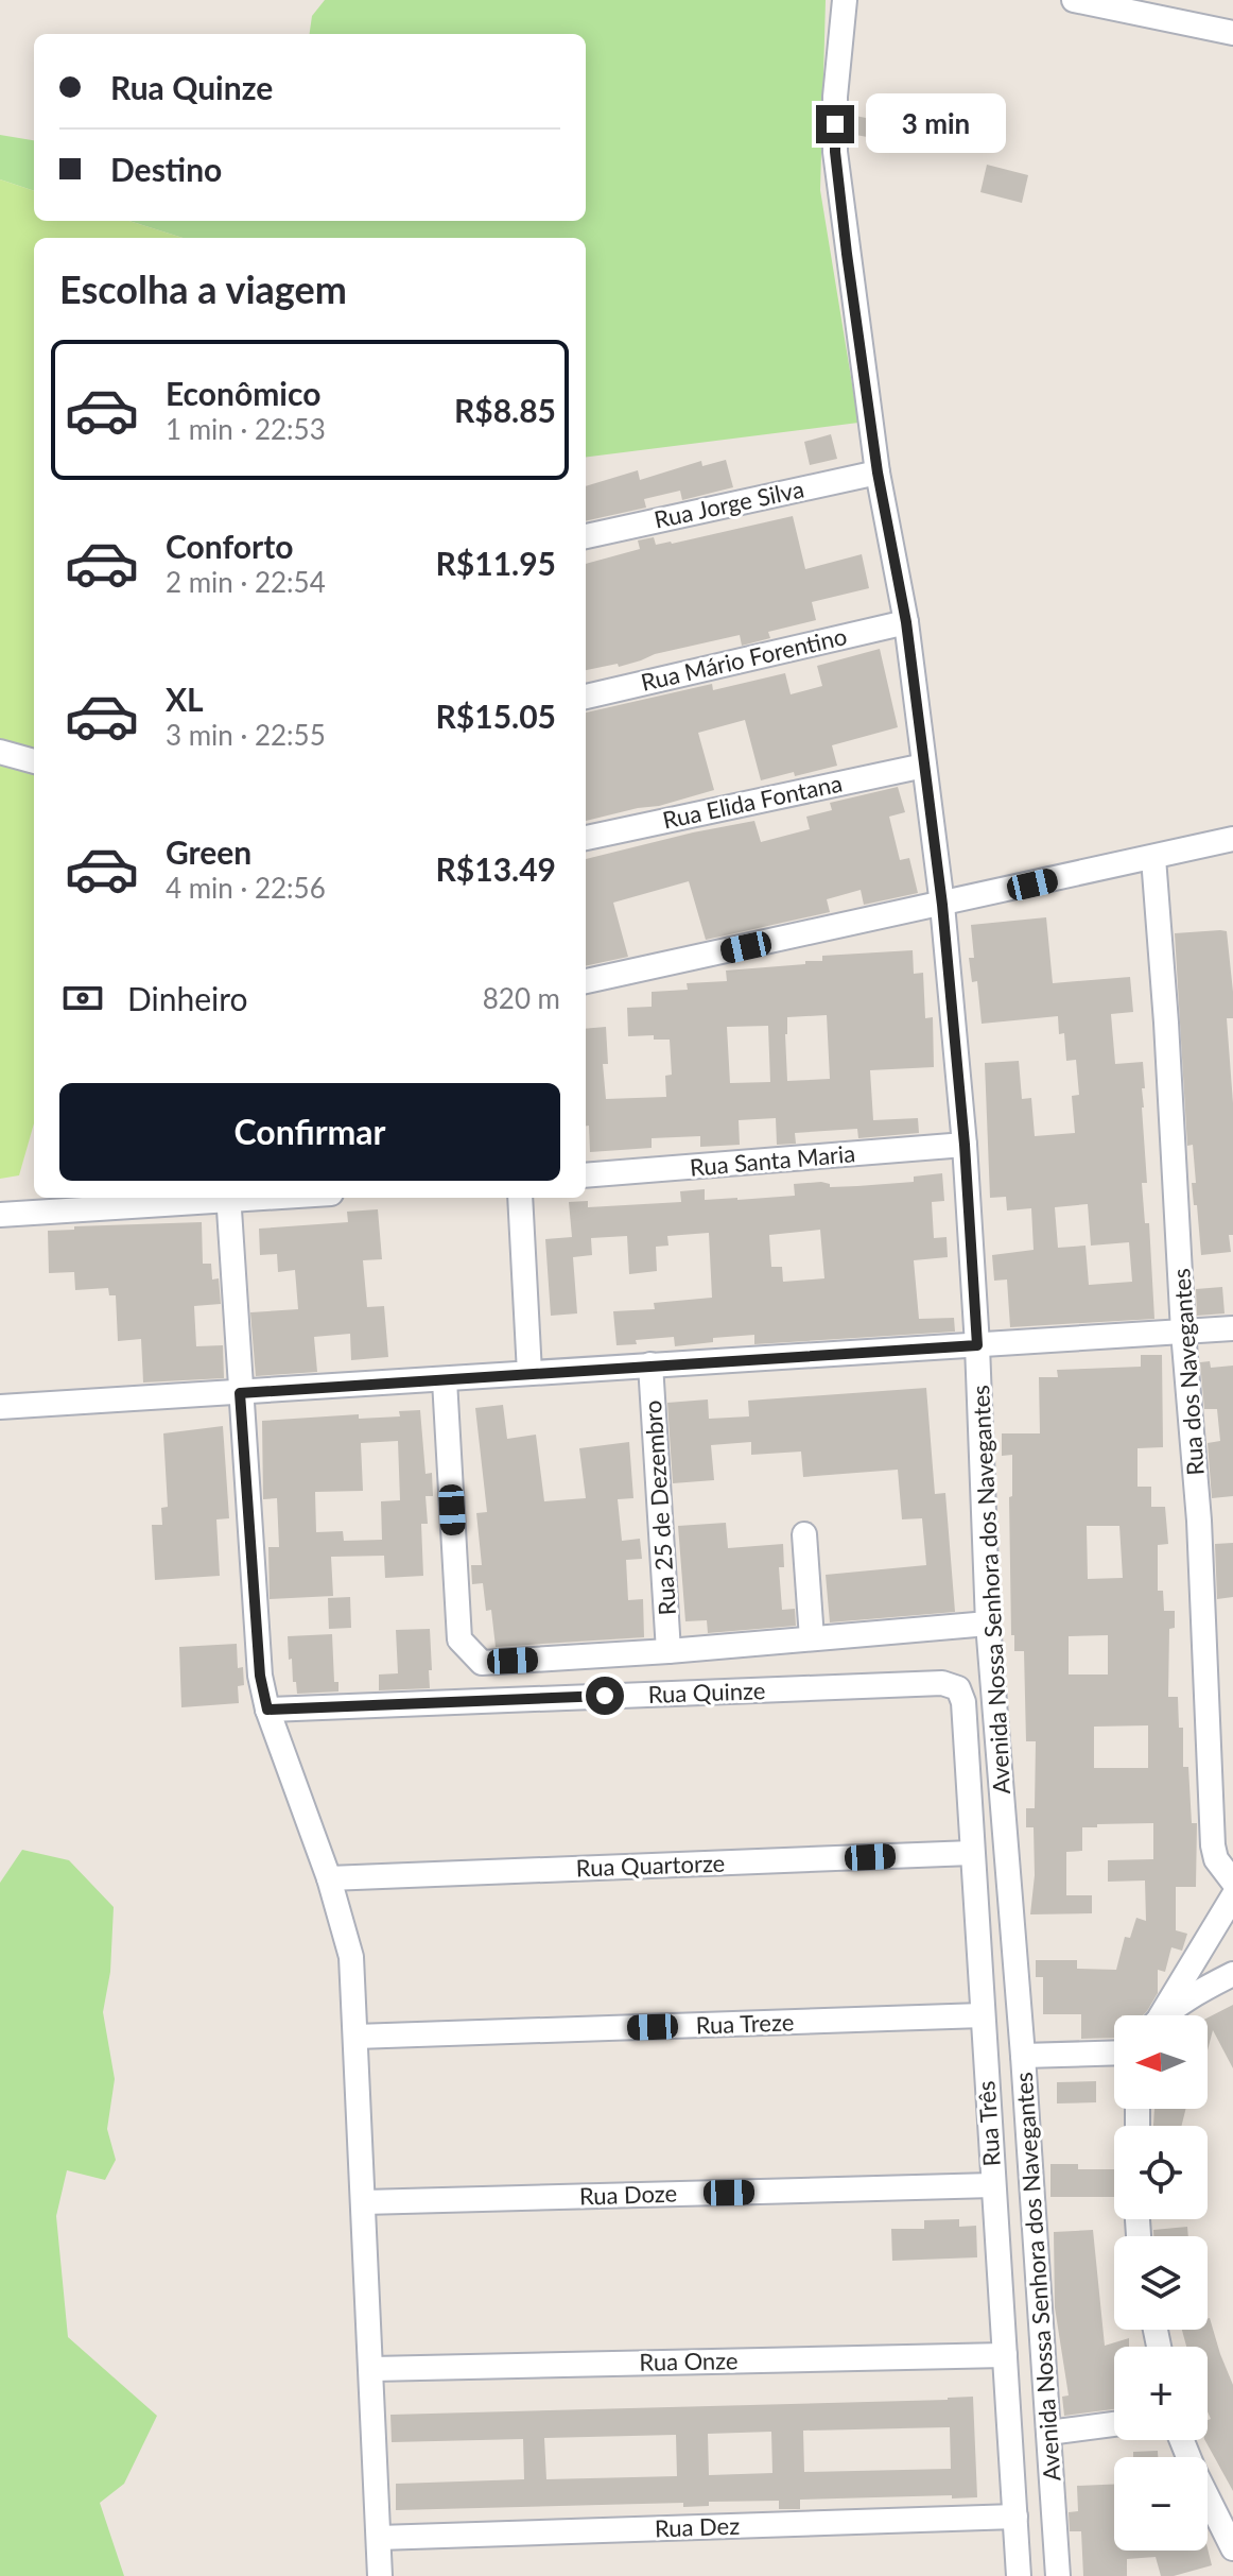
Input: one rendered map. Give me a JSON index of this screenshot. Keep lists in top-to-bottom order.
{
  "streets": {
    "street": [
      "Rua Jorge Silva",
      "Rua Mário Forentino",
      "Rua Elida Fontana",
      "Rua Santa Maria",
      "Rua dos Navegantes",
      "Rua 25 de Dezembro",
      "Avenida Nossa Senhora dos Navegantes",
      "Rua Quinze",
      "Rua Quartorze",
      "Rua Treze",
      "Rua Três",
      "Rua Doze",
      "Rua Onze",
      "Rua Dez"
    ]
  },
  "crossings": [
    ["Rua Jorge Silva", "Avenida Nossa Senhora dos Navegantes"],
    ["Rua Mário Forentino", "Avenida Nossa Senhora dos Navegantes"],
    ["Rua Elida Fontana", "Avenida Nossa Senhora dos Navegantes"],
    ["Rua Santa Maria", "Avenida Nossa Senhora dos Navegantes"],
    ["Rua Quinze", "Rua Três"],
    ["Rua Quartorze", "Rua Três"],
    ["Rua Treze", "Rua Três"],
    ["Rua Três", "Rua Doze"],
    ["Rua Três", "Rua Onze"],
    ["Rua Três", "Rua Dez"]
  ],
  "north": "left",
  "page": {
    "banner": ["Rua Quinze", "Destino"],
    "bubble": "3 min",
    "heading": "Escolha a viagem",
    "list": [
      {
        "name": "Econômico",
        "note": "1 min · 22:53",
        "value": "R$8.85"
      },
      {
        "name": "Conforto",
        "note": "2 min · 22:54",
        "value": "R$11.95"
      },
      {
        "name": "XL",
        "note": "3 min · 22:55",
        "value": "R$15.05"
      },
      {
        "name": "Green",
        "note": "4 min · 22:56",
        "value": "R$13.49"
      }
    ],
    "pay": ["Dinheiro", "820 m"],
    "buttons": "Confirmar",
    "map_buttons": ["+", "−"]
  }
}
